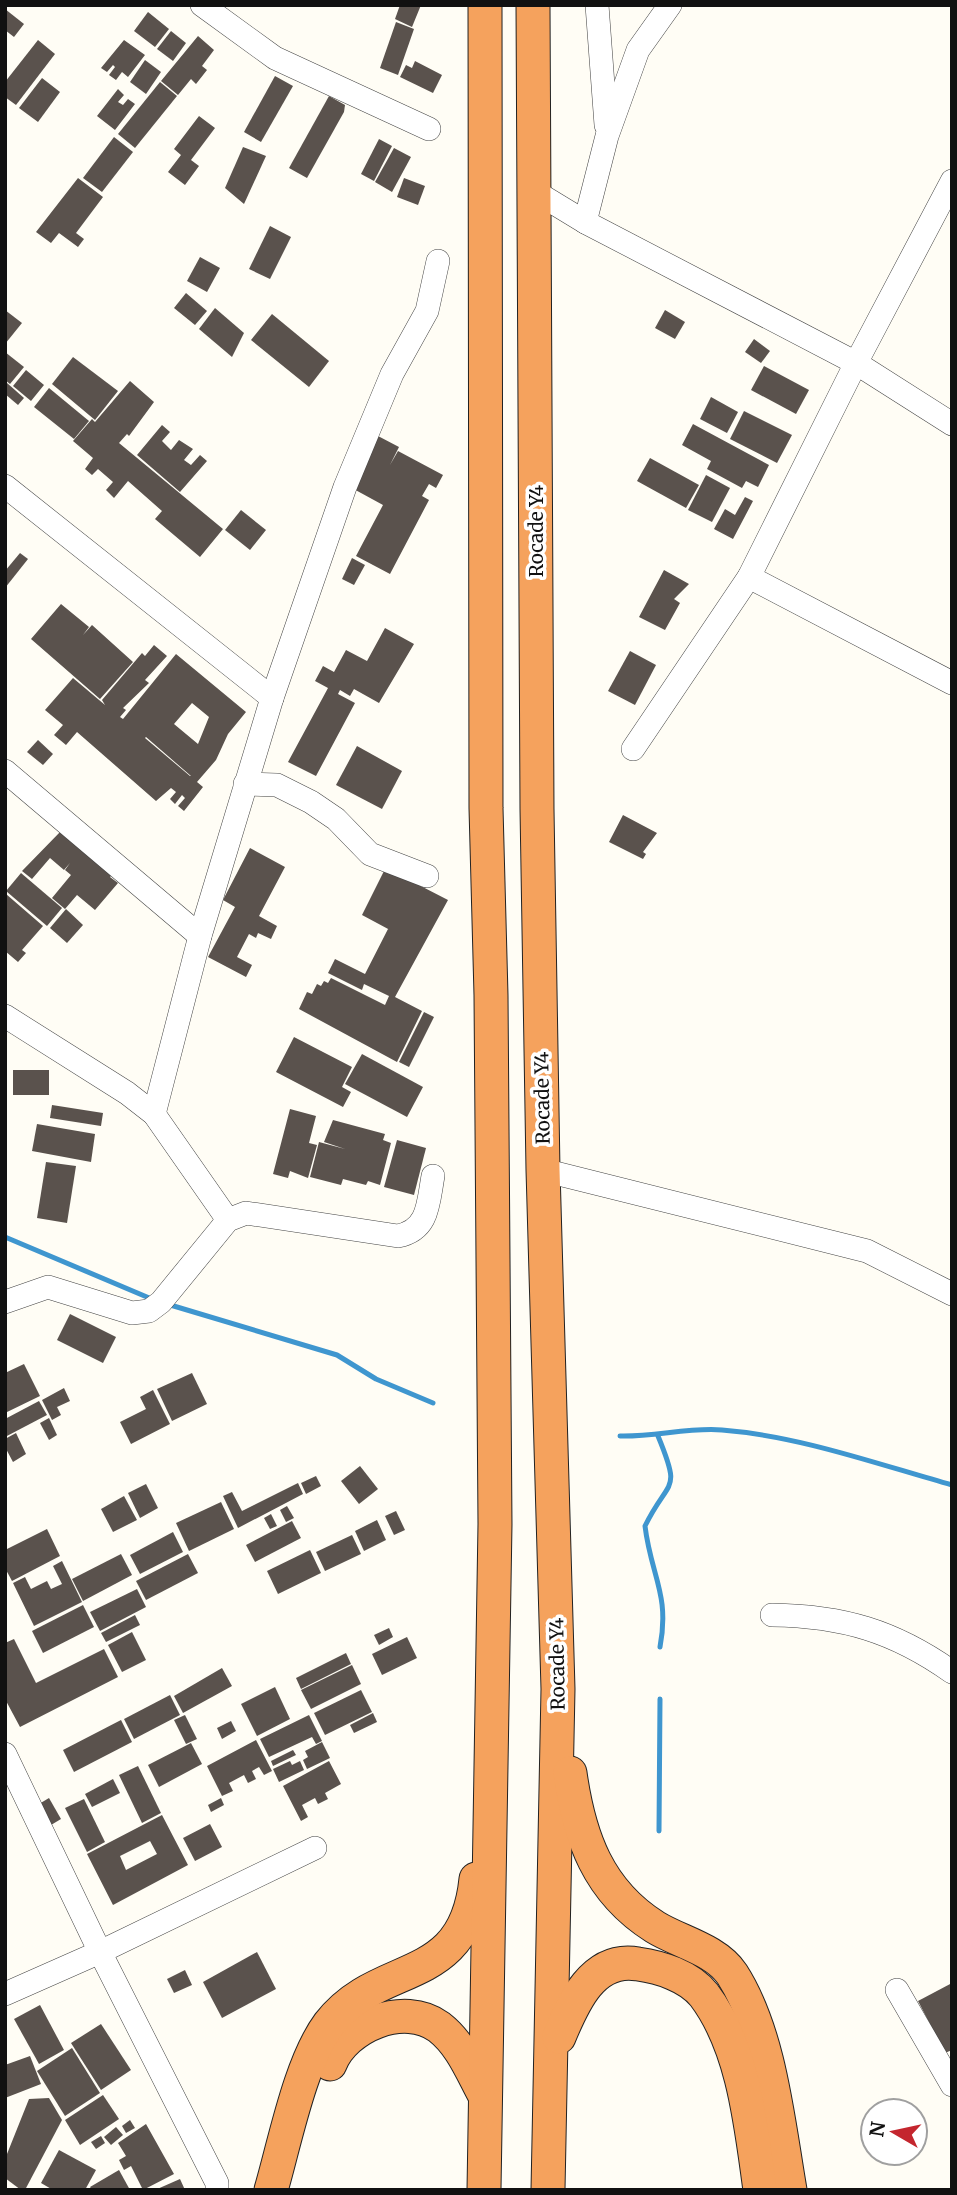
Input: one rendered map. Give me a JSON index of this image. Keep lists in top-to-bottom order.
{
  "streets": {
    "highway": ["Rocade Y4"]
  },
  "north": "left"
}
